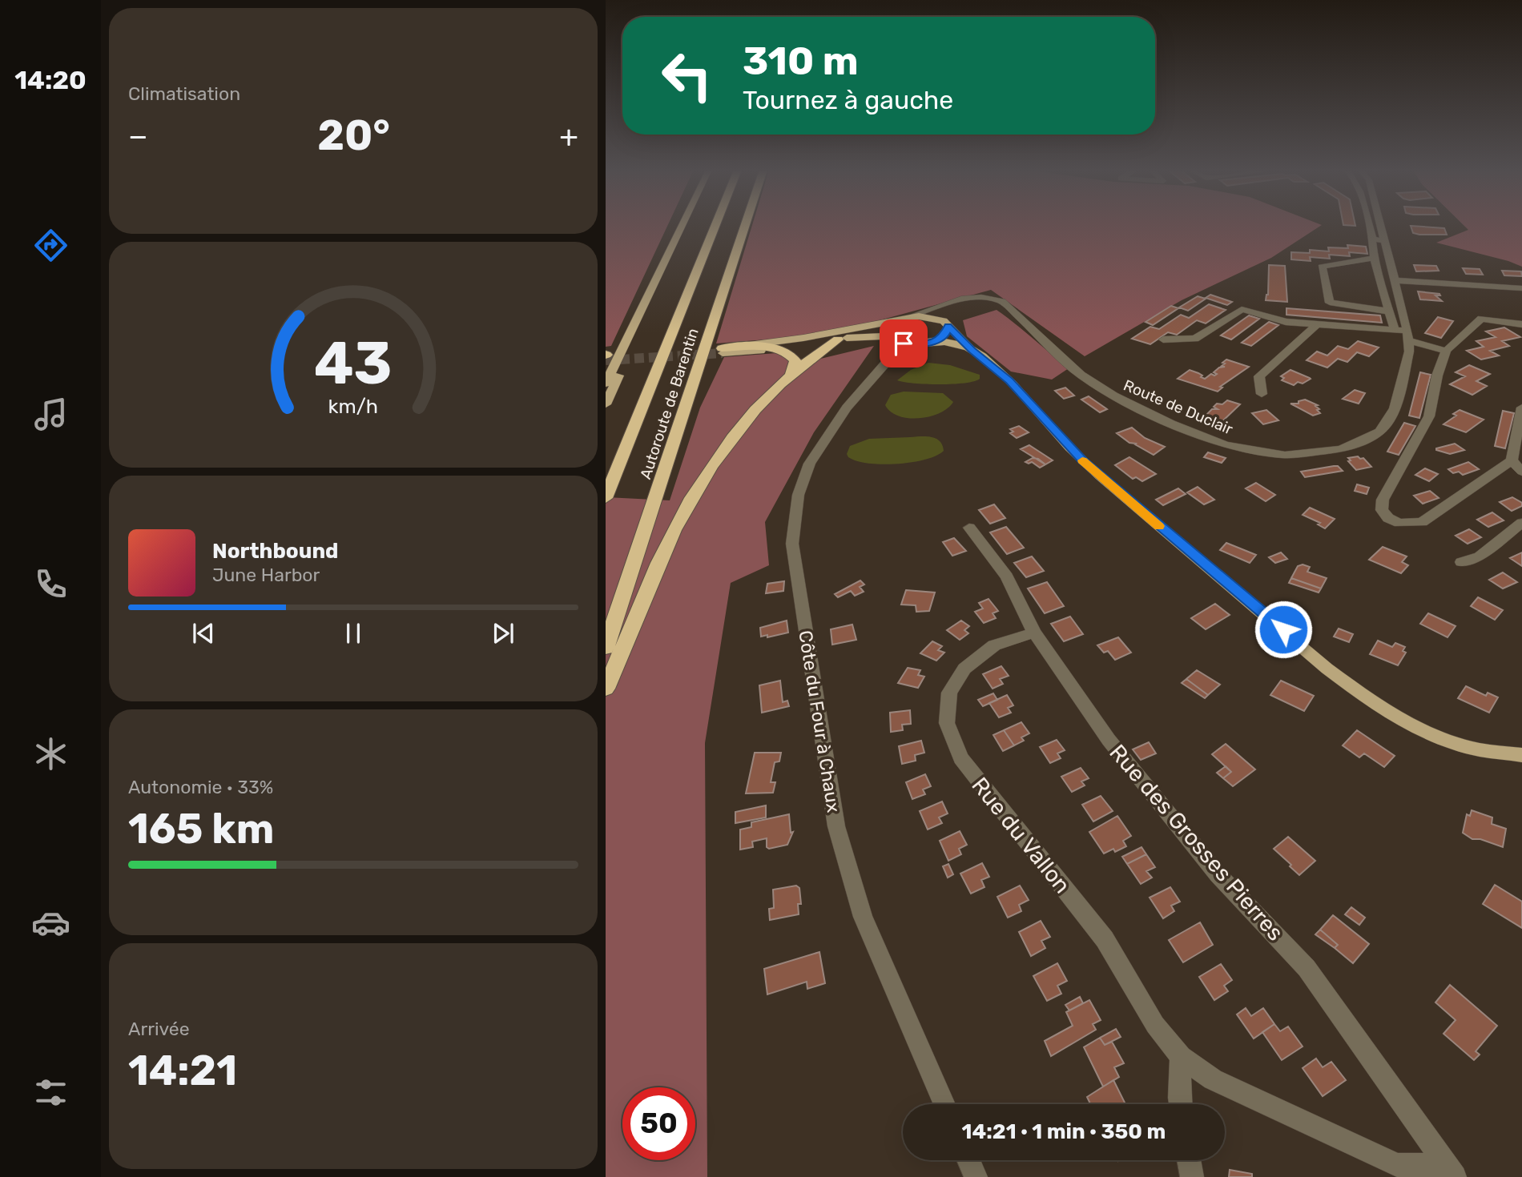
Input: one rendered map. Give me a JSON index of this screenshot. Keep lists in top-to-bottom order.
{
  "streets": {
    "highway": ["Autoroute de Barentin"],
    "street": [
      "Route de Duclair",
      "Côte du Four à Chaux",
      "Rue du Vallon",
      "Rue des Grosses Pierres"
    ]
  },
  "crossings": [
    ["Rue du Vallon", "Rue des Grosses Pierres"]
  ],
  "page": {
    "tabs": "14:20",
    "tile": [
      "Climatisation",
      ["Autonomie · 33%", "165 km"],
      ["Arrivée", "14:21"]
    ],
    "turn": ["310 m", "Tournez à gauche"],
    "heat": ["−", "20°", "+"],
    "song": ["Northbound", "June Harbor"],
    "limit": "50",
    "trip": "14:21 · 1 min · 350 m",
    "gauge": ["43", "km/h"]
  }
}
